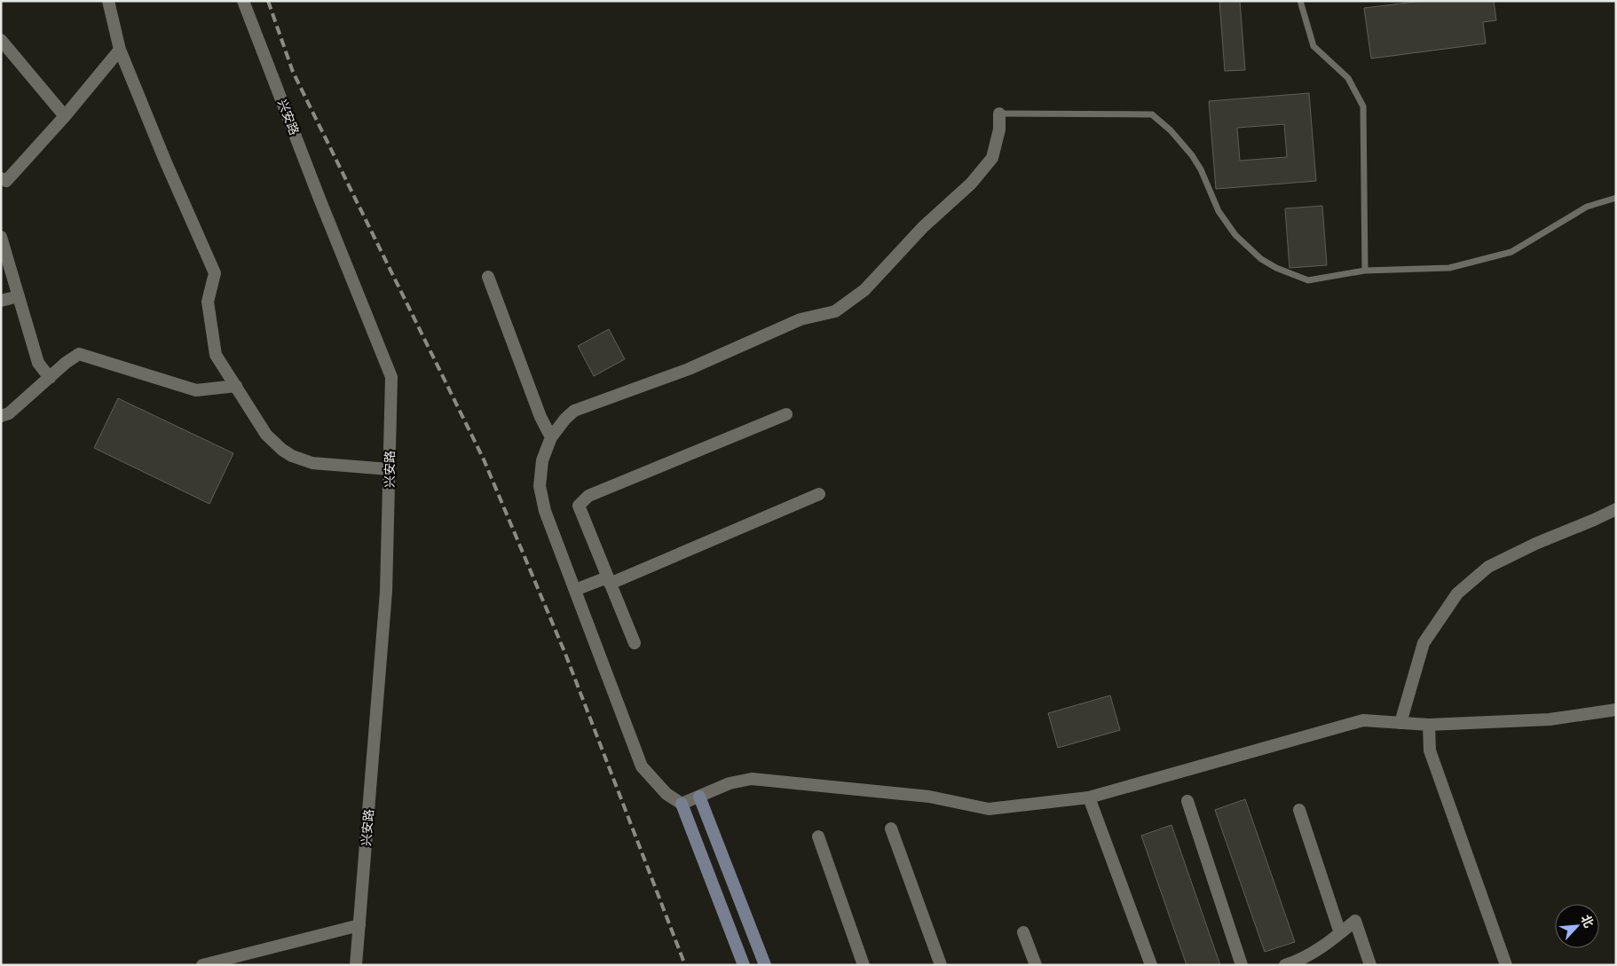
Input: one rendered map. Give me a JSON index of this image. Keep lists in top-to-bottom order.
{
  "streets": {
    "street": ["兴安路"]
  },
  "north": "top right"
}
